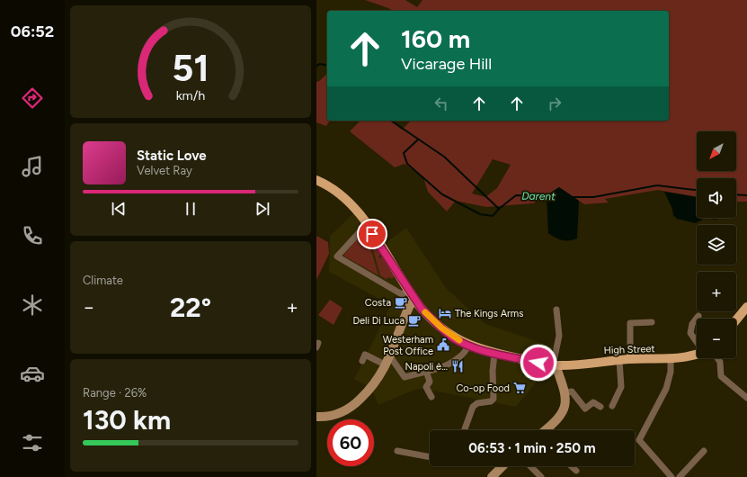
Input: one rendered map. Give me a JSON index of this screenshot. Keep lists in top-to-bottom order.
{
  "streets": {
    "main road": ["High Street"]
  },
  "water": ["Darent"],
  "places": {
    "cafe": ["Costa", "Deli Di Luca"],
    "hotel": ["The Kings Arms"],
    "public building": ["Westerham Post Office"],
    "restaurant": ["Napoli è..."],
    "supermarket": ["Co-op Food"]
  },
  "north": "bottom left",
  "page": {
    "tabs": "06:52",
    "turn": ["160 m", "Vicarage Hill"],
    "map_buttons": ["+", "−"],
    "song": ["Static Love", "Velvet Ray"],
    "tile": [
      "Climate",
      ["Range · 26%", "130 km"]
    ],
    "heat": ["−", "22°", "+"],
    "limit": "60",
    "trip": "06:53 · 1 min · 250 m",
    "gauge": ["51", "km/h"]
  }
}
